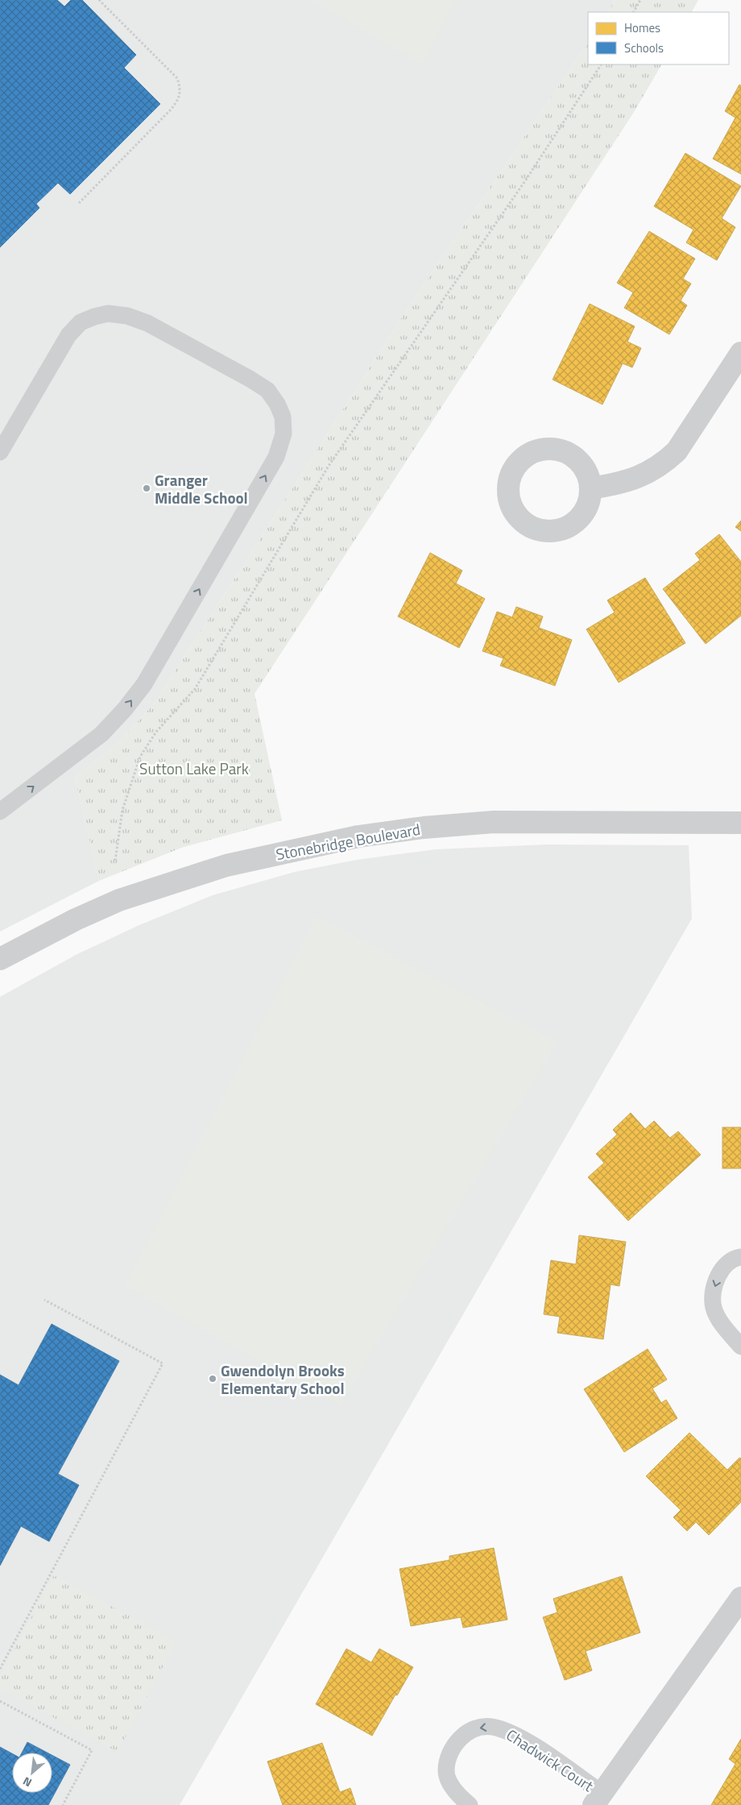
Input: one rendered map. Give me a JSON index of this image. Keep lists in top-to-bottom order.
{
  "streets": {
    "street": ["Stonebridge Boulevard", "Chadwick Court"]
  },
  "parks": ["Sutton Lake Park"],
  "places": ["Granger Middle School", "Gwendolyn Brooks Elementary School"],
  "legend": ["Homes", "Schools"],
  "north": "bottom left"
}
